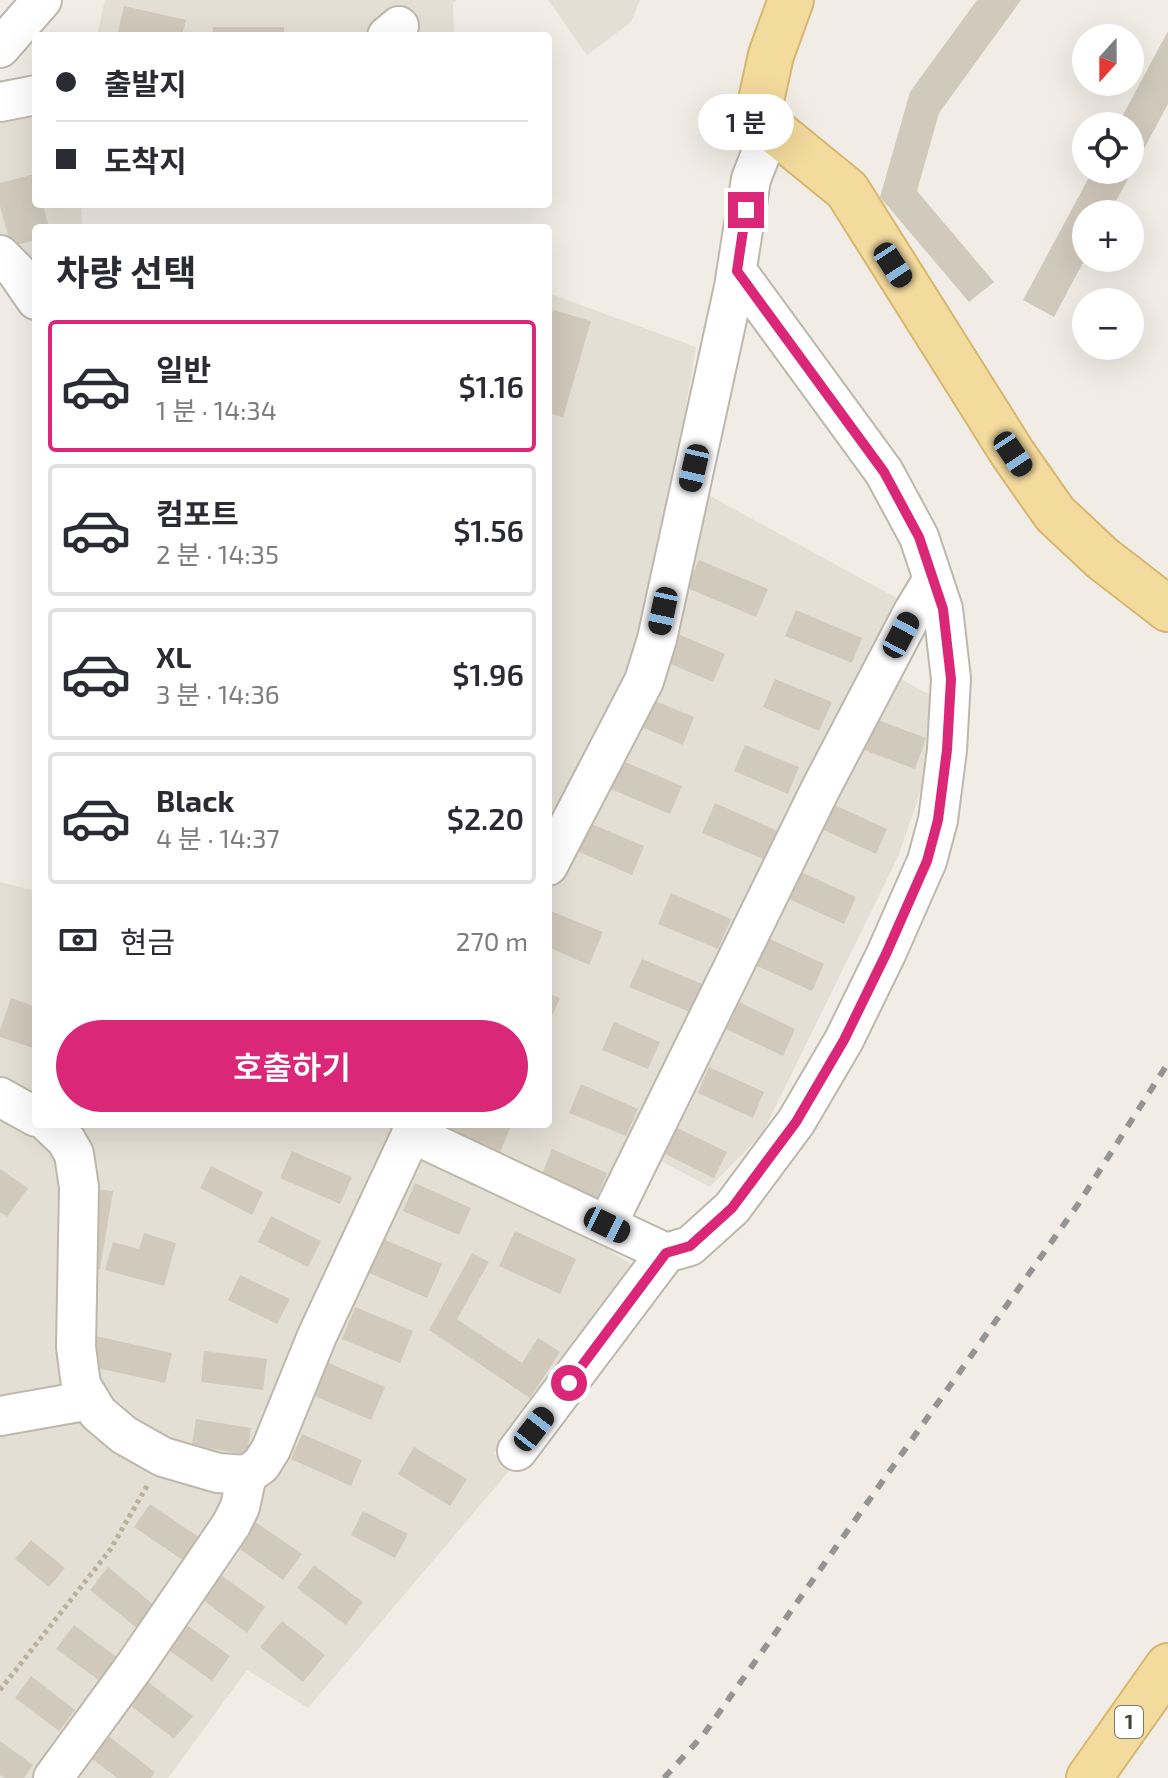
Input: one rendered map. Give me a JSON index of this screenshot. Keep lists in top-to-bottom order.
{
  "streets": {
    "main road": ["1"]
  },
  "north": "bottom",
  "page": {
    "map_buttons": ["+", "−"],
    "banner": ["출발지", "도착지"],
    "bubble": "1 분",
    "heading": "차량 선택",
    "list": [
      {
        "name": "일반",
        "note": "1 분 · 14:34",
        "value": "$1.16"
      },
      {
        "name": "컴포트",
        "note": "2 분 · 14:35",
        "value": "$1.56"
      },
      {
        "name": "XL",
        "note": "3 분 · 14:36",
        "value": "$1.96"
      },
      {
        "name": "Black",
        "note": "4 분 · 14:37",
        "value": "$2.20"
      }
    ],
    "pay": ["현금", "270 m"],
    "buttons": "호출하기"
  }
}
